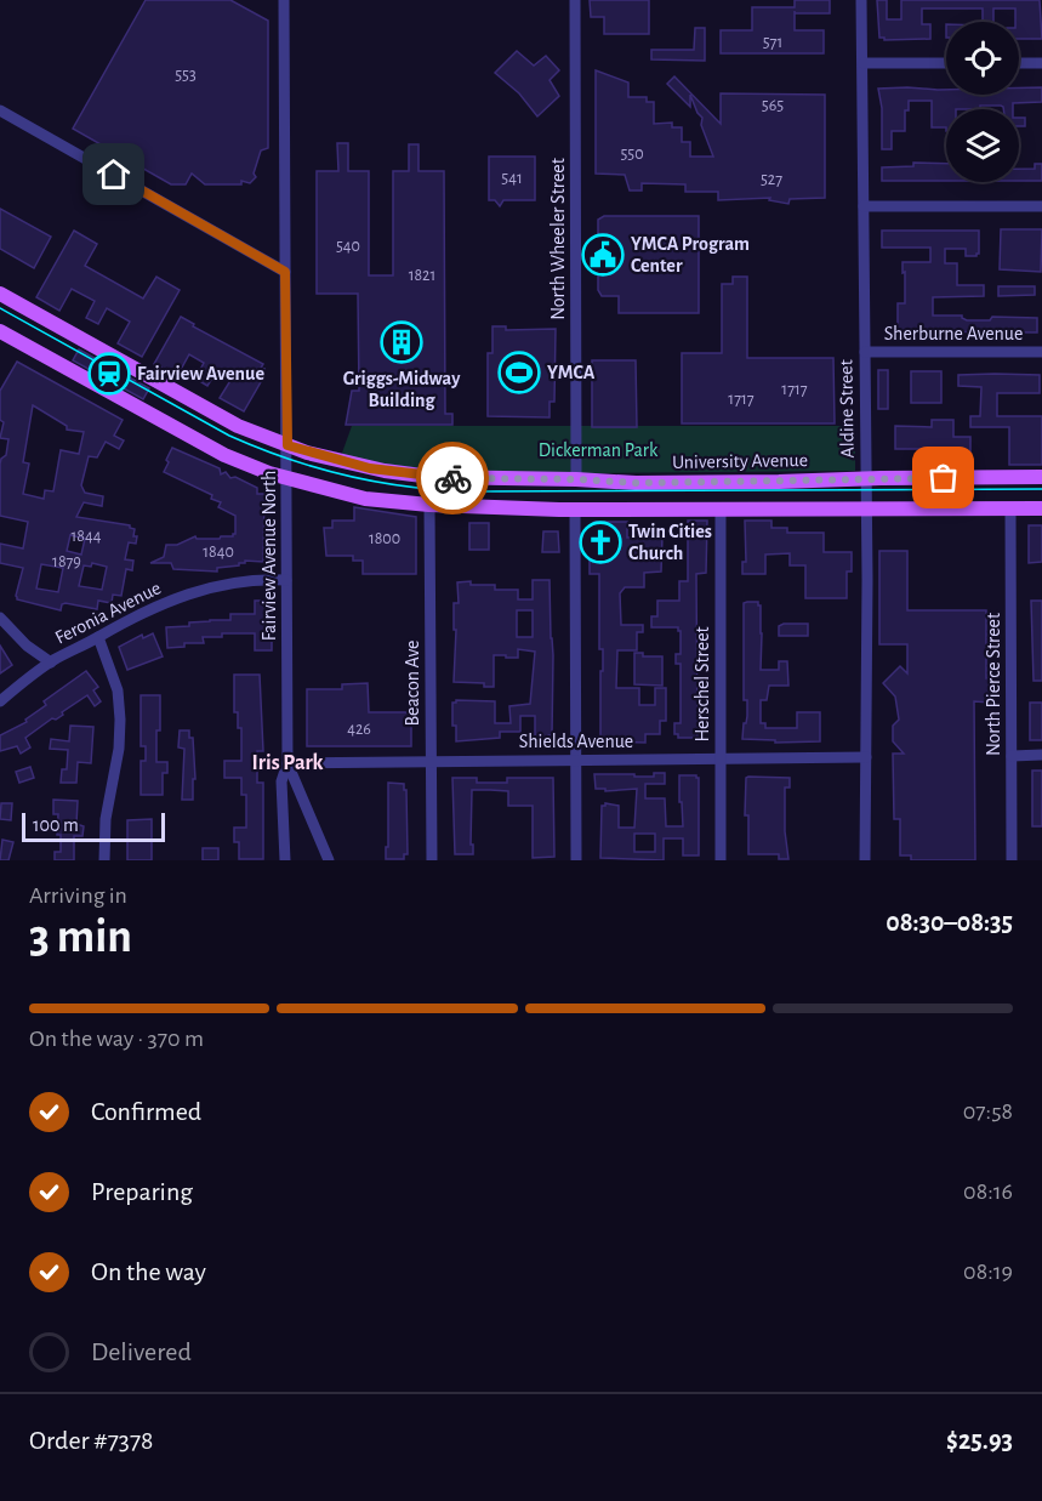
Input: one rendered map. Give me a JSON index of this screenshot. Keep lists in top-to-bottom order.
{
  "streets": {
    "main road": ["University Avenue"],
    "street": [
      "North Wheeler Street",
      "Sherburne Avenue",
      "Aldine Street",
      "Fairview Avenue North",
      "Feronia Avenue",
      "Beacon Ave",
      "Herschel Street",
      "North Pierce Street",
      "Shields Avenue"
    ]
  },
  "crossings": [
    ["North Wheeler Street", "University Avenue"],
    ["Sherburne Avenue", "Aldine Street"],
    ["Aldine Street", "University Avenue"],
    ["Aldine Street", "Shields Avenue"],
    ["University Avenue", "Fairview Avenue North"],
    ["Fairview Avenue North", "Feronia Avenue"],
    ["Fairview Avenue North", "Shields Avenue"],
    ["Beacon Ave", "Shields Avenue"],
    ["Herschel Street", "Shields Avenue"]
  ],
  "districts": ["Iris Park"],
  "parks": ["Dickerman Park"],
  "places": {
    "public building": ["YMCA Program Center"],
    "building": ["Griggs-Midway Building"],
    "sports": ["YMCA"],
    "station": ["Fairview Avenue"],
    "church": ["Twin Cities Church"]
  },
  "house_numbers": [
    "571",
    "553",
    "565",
    "550",
    "541",
    "527",
    "540",
    "1821",
    "1717",
    "1717",
    "1844",
    "1800",
    "1840",
    "1879",
    "426"
  ],
  "scale_bar": "100 m",
  "page": {
    "scale": "100 m",
    "heading": ["3 min", "Arriving in", "08:30–08:35"],
    "panel": ["Order #7378", "$25.93"],
    "bar": "On the way · 370 m",
    "list": [
      ["Confirmed", "07:58"],
      ["Preparing", "08:16"],
      ["On the way", "08:19"],
      "Delivered"
    ]
  }
}
